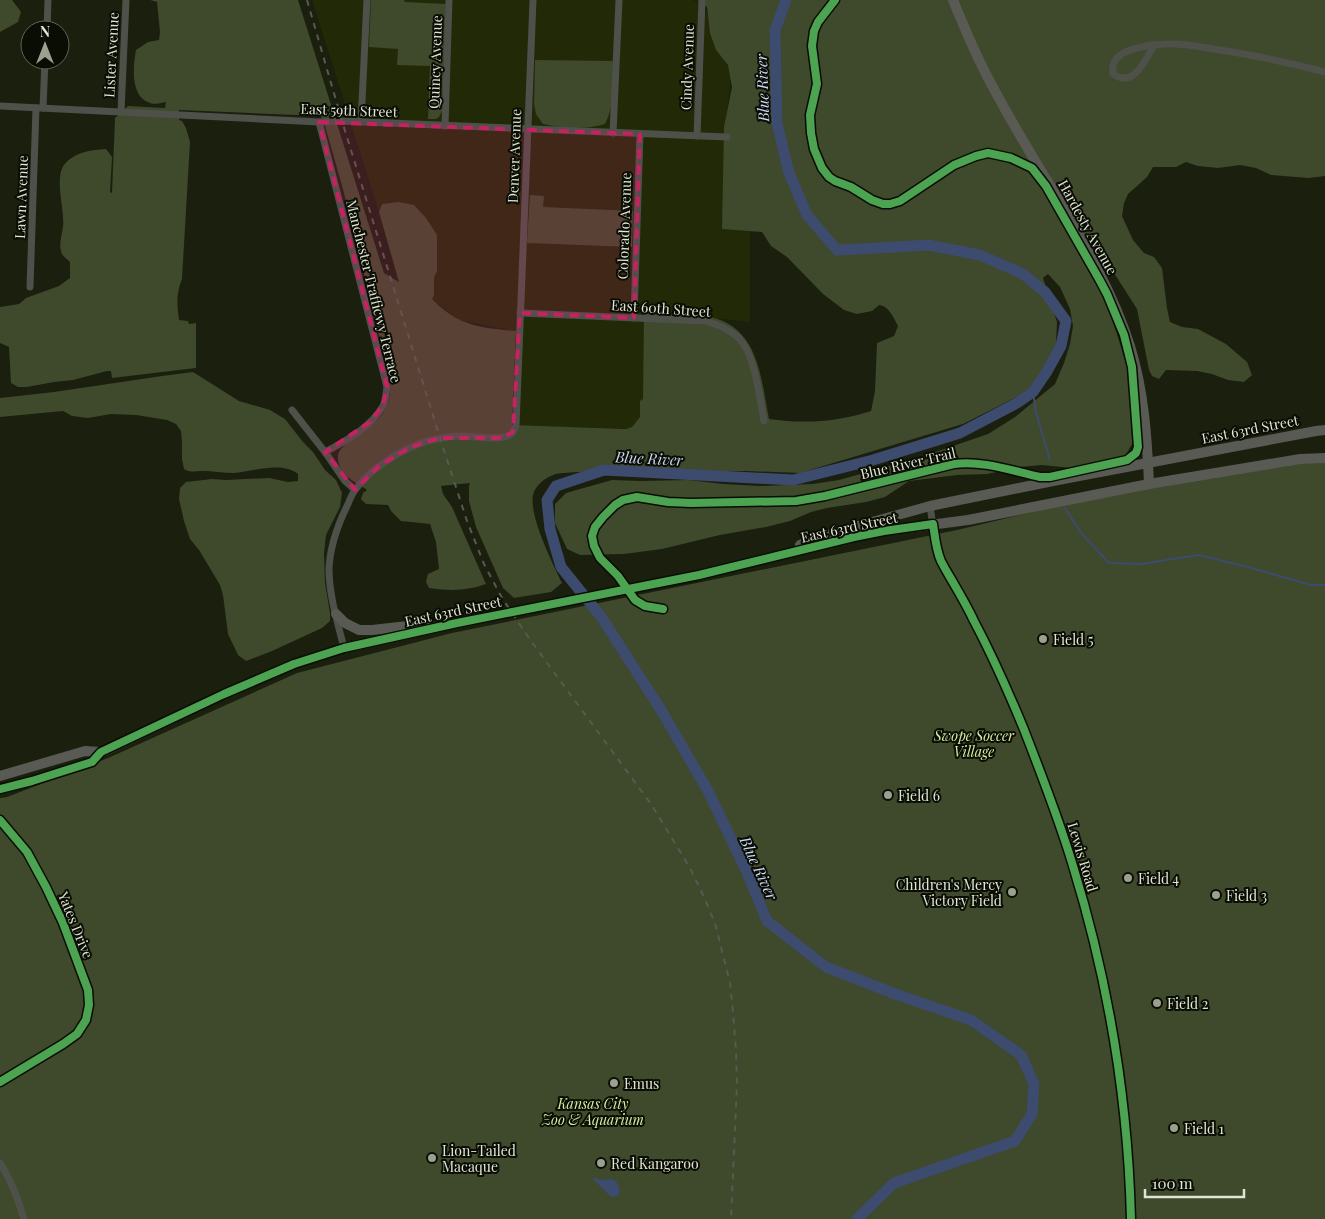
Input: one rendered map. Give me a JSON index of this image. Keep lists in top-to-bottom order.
{
  "streets": {
    "main road": ["Hardesty Avenue", "East 63rd Street"],
    "street": [
      "Lister Avenue",
      "Quincy Avenue",
      "Cindy Avenue",
      "East 59th Street",
      "Denver Avenue",
      "Lawn Avenue",
      "Colorado Avenue",
      "Manchester Trafficwy Terrace",
      "East 60th Street",
      "Lewis Road",
      "Yates Drive"
    ],
    "cycle path": ["Blue River Trail"]
  },
  "crossings": [
    ["Lister Avenue", "East 59th Street"],
    ["Quincy Avenue", "East 59th Street"],
    ["Cindy Avenue", "East 59th Street"],
    ["East 59th Street", "Denver Avenue"],
    ["East 59th Street", "Lawn Avenue"],
    ["East 59th Street", "Colorado Avenue"],
    ["East 59th Street", "Manchester Trafficwy Terrace"],
    ["Denver Avenue", "East 60th Street"],
    ["Colorado Avenue", "East 60th Street"],
    ["Hardesty Avenue", "East 63rd Street"],
    ["East 63rd Street", "Lewis Road"]
  ],
  "water": ["Blue River"],
  "parks": ["Swope Soccer Village", "Kansas City Zoo & Aquarium"],
  "places": [
    "Field 5",
    "Field 6",
    "Field 4",
    "Children's Mercy Victory Field",
    "Field 3",
    "Field 2",
    "Emus",
    "Field 1",
    "Lion-Tailed Macaque",
    "Red Kangaroo"
  ],
  "scale_bar": "100 m",
  "north": "top"
}
